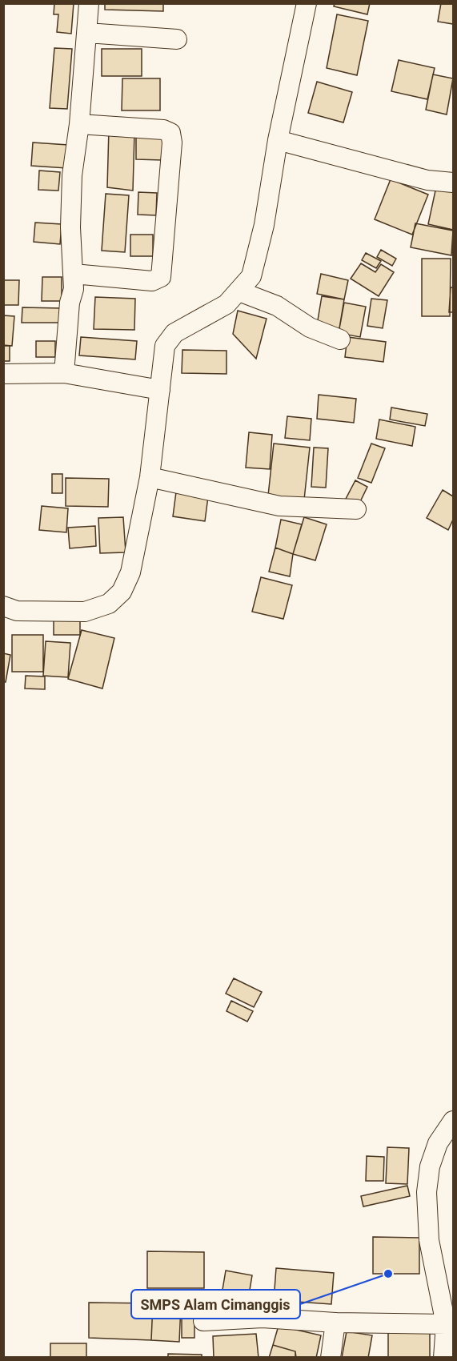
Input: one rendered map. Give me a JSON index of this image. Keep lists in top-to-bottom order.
{
  "places": ["SMPS Alam Cimanggis"]
}
